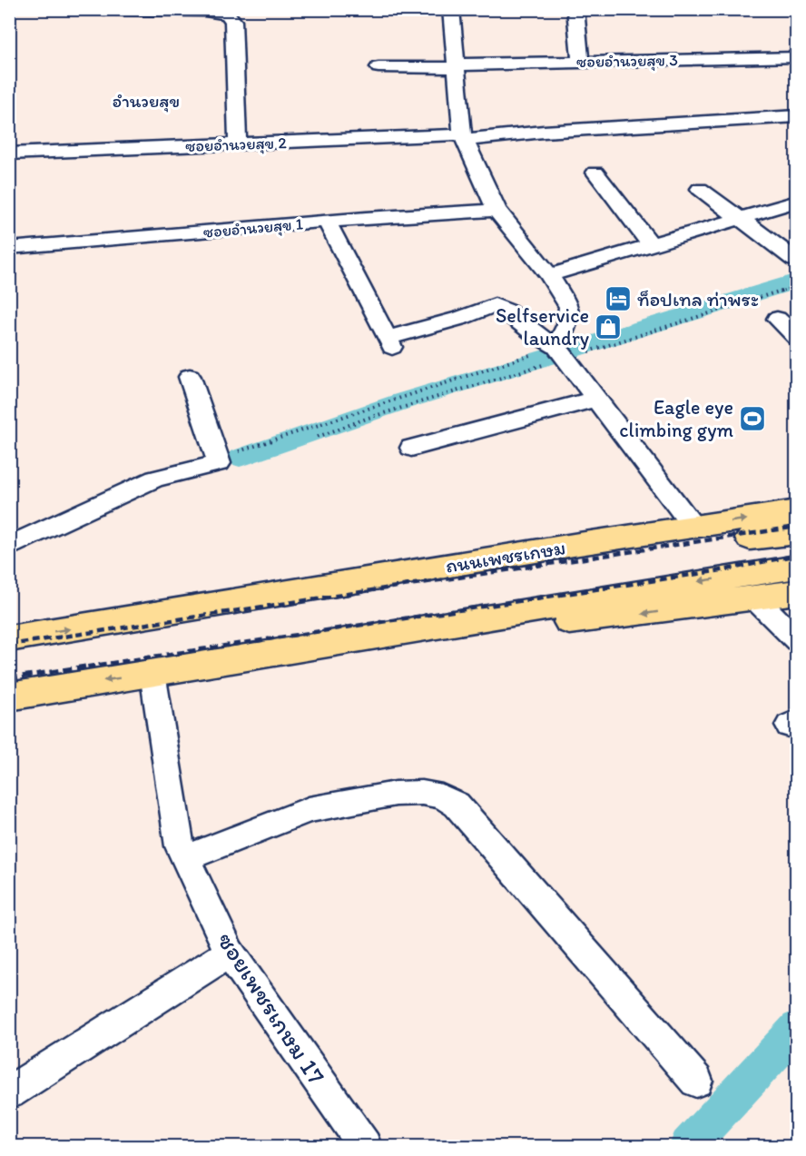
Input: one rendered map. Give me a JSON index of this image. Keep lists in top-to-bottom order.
{
  "streets": {
    "main road": ["ถนนเพชรเกษม"],
    "street": [
      "ซอยอำนวยสุข 3",
      "ซอยอำนวยสุข 2",
      "ซอยอำนวยสุข 1",
      "ซอยเพชรเกษม 17"
    ]
  },
  "districts": ["อำนวยสุข"],
  "places": {
    "hotel": ["ท็อปเทล ท่าพระ"],
    "shop": ["Selfservice laundry"],
    "sports": ["Eagle eye climbing gym"]
  }
}
